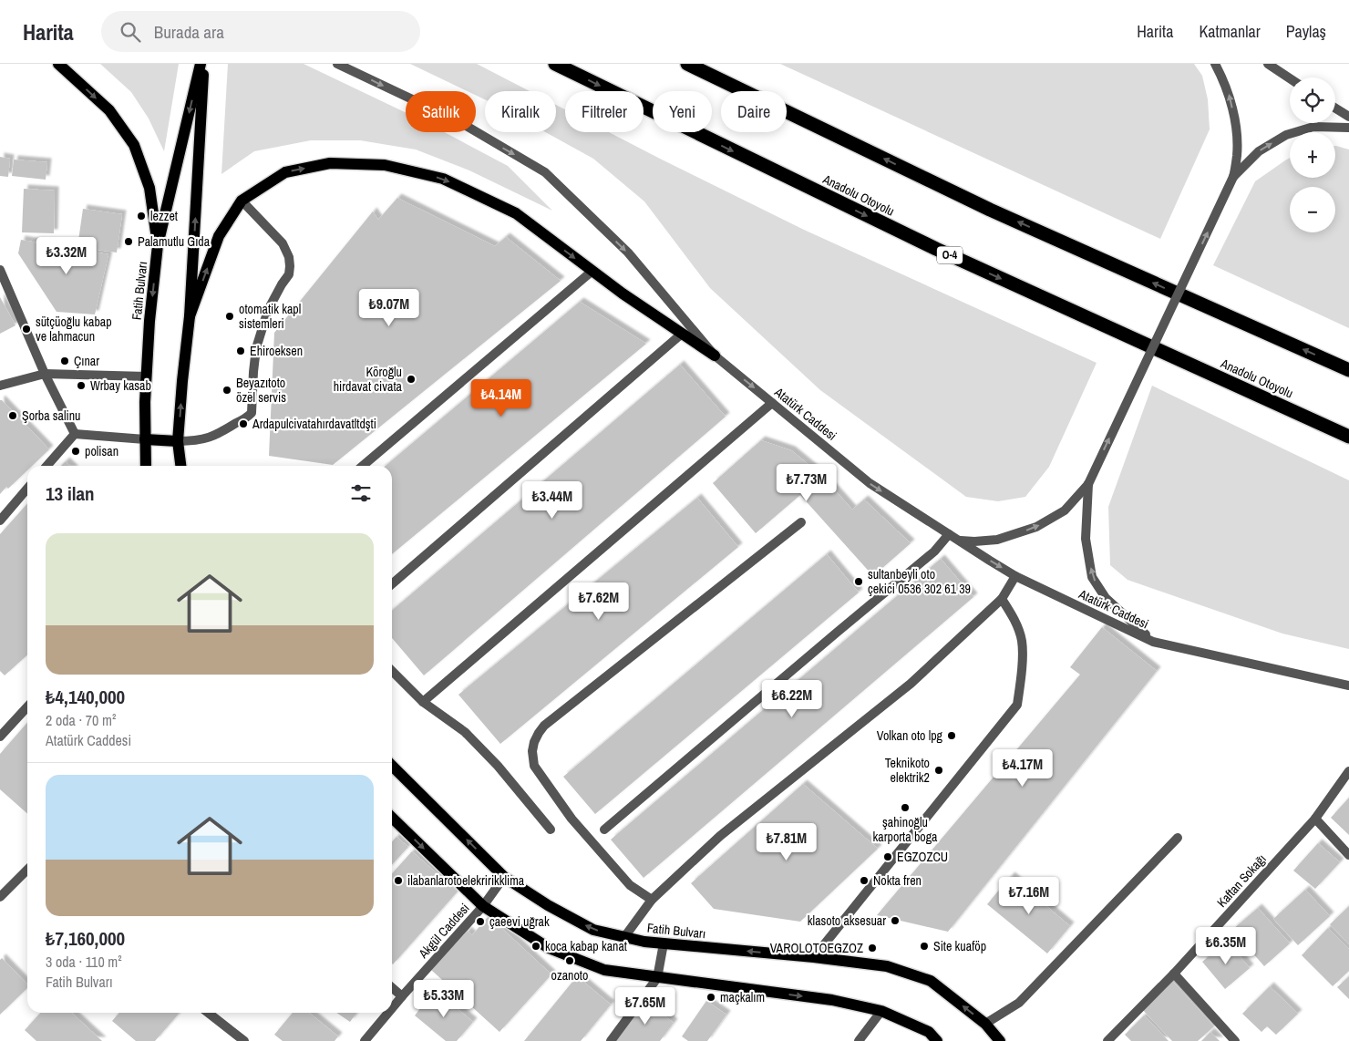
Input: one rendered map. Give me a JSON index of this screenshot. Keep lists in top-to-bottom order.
{
  "streets": {
    "highway": ["Anadolu Otoyolu", "O-4"],
    "main road": ["Fatih Bulvarı"],
    "street": ["Atatürk Caddesi", "Kaftan Sokağı", "Akgül Caddesi"]
  },
  "crossings": [
    ["Fatih Bulvarı", "Akgül Caddesi"]
  ],
  "one_way": ["Atatürk Caddesi"],
  "places": [
    "lezzet",
    "Palamutlu Gıda",
    "otomatik kapl sistemleri",
    "sütçüoğlu kabap ve lahmacun",
    "Ehiroeksen",
    "Çınar",
    "Köroğlu hirdavat civata",
    "Wrbay kasab",
    "Beyazıtoto özel servis",
    "Şorba salinu",
    "Ardapulcivatahırdavatltdşti",
    "polisan",
    "sultanbeyli oto çekici 0536 302 61 39",
    "Volkan oto lpg",
    "Teknikoto elektrik2",
    "şahinoğlu karporta boga",
    "EGZOZCU",
    "ilabanlarotoelekririkklima",
    "Nokta fren",
    "klasoto aksesuar",
    "çaeevi uğrak",
    "koca kabap kanat",
    "Site kuaföp",
    "VAROLOTOEGZOZ",
    "ozanoto",
    "maçkalım"
  ],
  "page": {
    "header": "Harita",
    "search": "Burada ara",
    "nav": ["Harita", "Katmanlar", "Paylaş"],
    "map_buttons": ["+", "−"],
    "chip": [
      "Satılık",
      "Kiralık",
      "Filtreler",
      "Yeni",
      "Daire"
    ],
    "price": [
      "₺3.32M",
      "₺9.07M",
      "₺4.14M",
      "₺7.73M",
      "₺3.44M",
      "₺7.62M",
      "₺6.22M",
      "₺4.17M",
      "₺7.81M",
      "₺7.16M",
      "₺6.35M",
      "₺5.33M",
      "₺7.65M"
    ],
    "heading": "13 ilan",
    "list": [
      {
        "name": "₺4,140,000",
        "note": "2 oda · 70 m² · Atatürk Caddesi"
      },
      {
        "name": "₺7,160,000",
        "note": "3 oda · 110 m² · Fatih Bulvarı"
      }
    ]
  }
}
